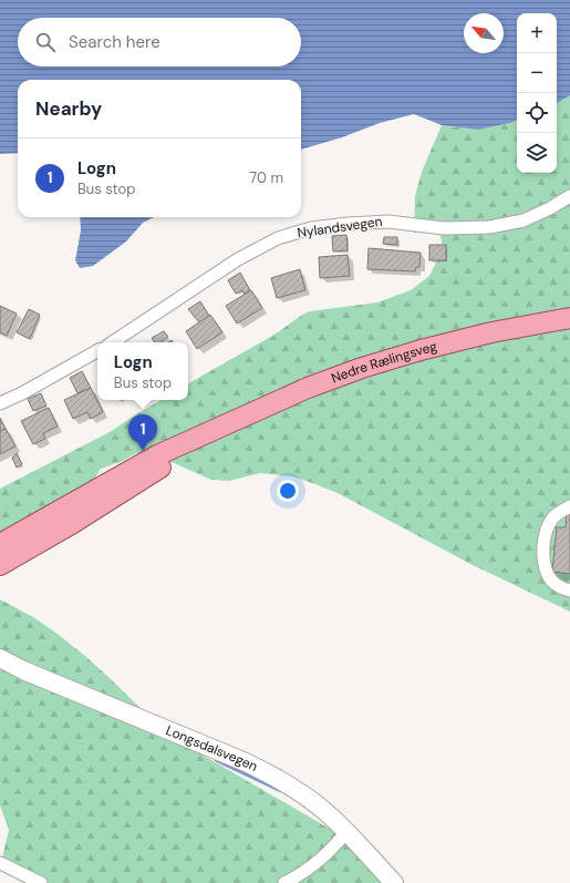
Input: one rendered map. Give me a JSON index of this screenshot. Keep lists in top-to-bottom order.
{
  "streets": {
    "main road": ["Nedre Rælingsveg", "Longsdalsvegen"],
    "street": ["Nylandsvegen"]
  },
  "north": "top left",
  "page": {
    "map_buttons": ["+", "−"],
    "search": "Search here",
    "heading": "Nearby",
    "list": [
      {
        "mark": "1",
        "name": "Logn",
        "note": "Bus stop",
        "value": "70 m"
      }
    ],
    "popup": ["Logn", "Bus stop"],
    "pins": "1"
  }
}
